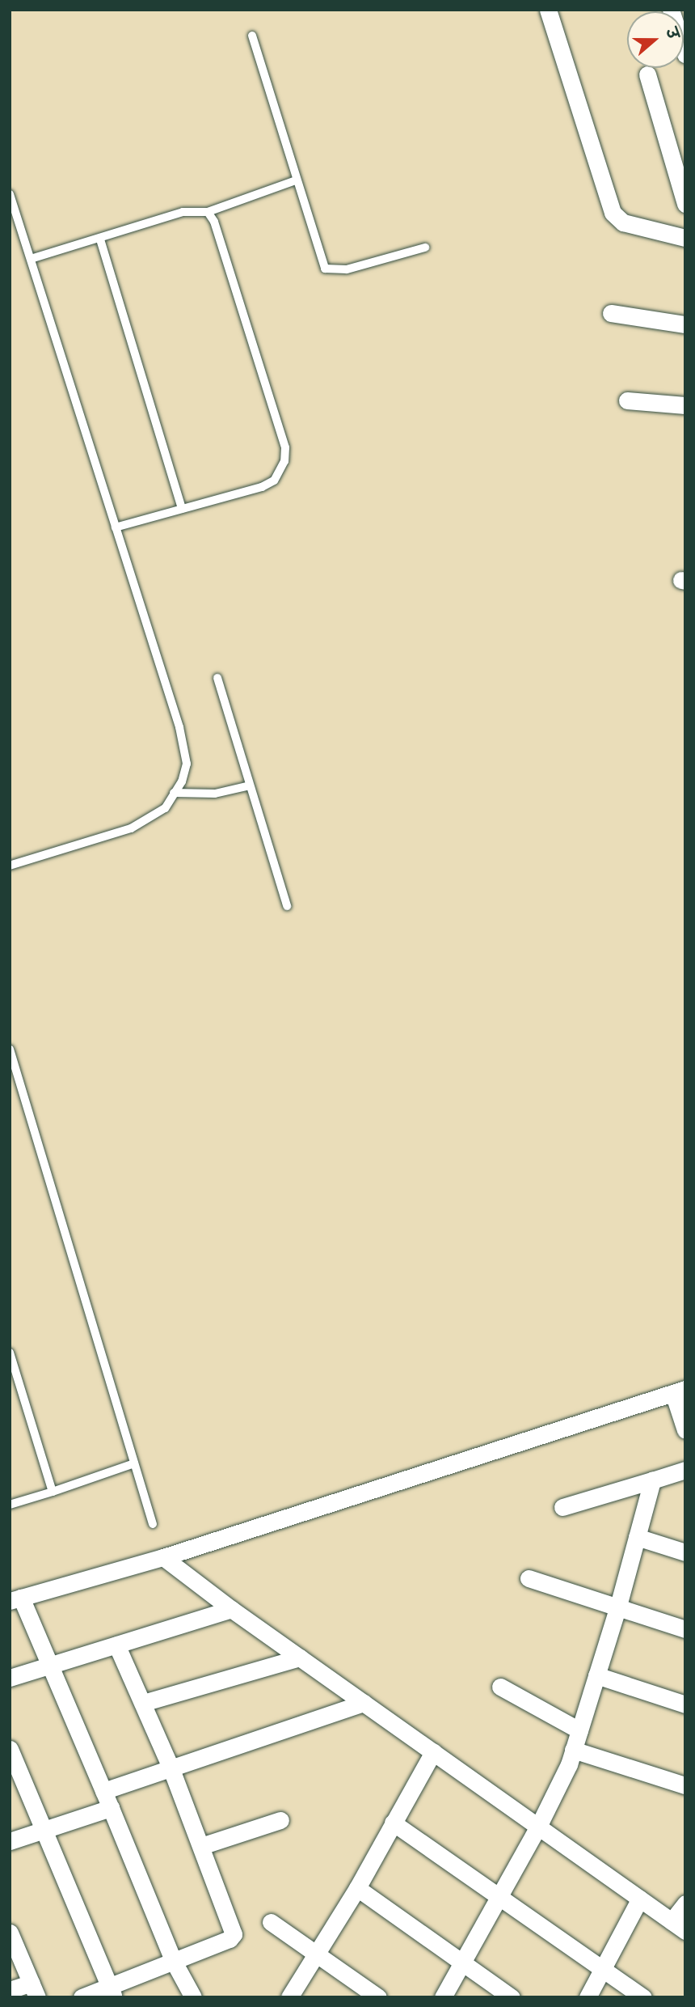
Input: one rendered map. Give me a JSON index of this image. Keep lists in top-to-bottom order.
{
  "north": "right"
}
